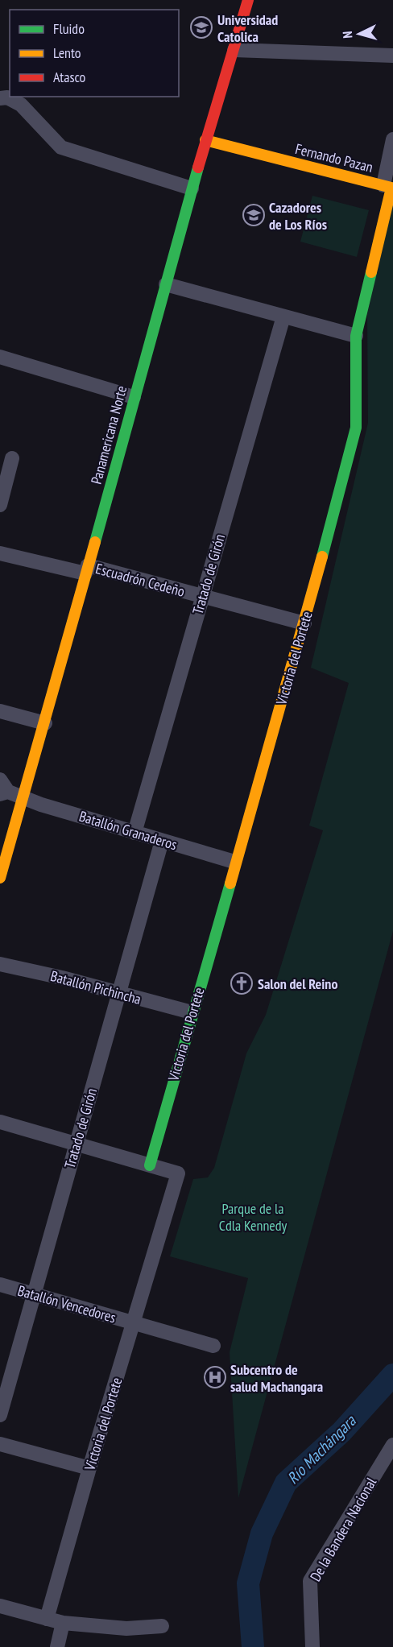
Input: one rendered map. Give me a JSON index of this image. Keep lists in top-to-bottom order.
{
  "streets": {
    "street": [
      "Fernando Pazan",
      "Panamericana Norte",
      "Tratado de Girón",
      "Escuadrón Cedeño",
      "Victoria del Portete",
      "Batallón Granaderos",
      "Batallón Pichincha",
      "Batallón Vencedores",
      "De la Bandera Nacional"
    ]
  },
  "crossings": [
    ["Fernando Pazan", "Panamericana Norte"],
    ["Fernando Pazan", "Victoria del Portete"],
    ["Panamericana Norte", "Escuadrón Cedeño"],
    ["Panamericana Norte", "Batallón Granaderos"],
    ["Tratado de Girón", "Escuadrón Cedeño"],
    ["Tratado de Girón", "Batallón Granaderos"],
    ["Tratado de Girón", "Batallón Pichincha"],
    ["Tratado de Girón", "Batallón Vencedores"],
    ["Escuadrón Cedeño", "Victoria del Portete"],
    ["Victoria del Portete", "Batallón Granaderos"],
    ["Victoria del Portete", "Batallón Pichincha"],
    ["Victoria del Portete", "Batallón Vencedores"]
  ],
  "water": ["Río Machángara"],
  "parks": ["Parque de la Cdla Kennedy"],
  "places": {
    "school or university": ["Universidad Catolica", "Cazadores de Los Ríos"],
    "church": ["Salon del Reino"],
    "hospital": ["Subcentro de salud Machangara"]
  },
  "legend": ["Fluido", "Lento", "Atasco"],
  "north": "left"
}
